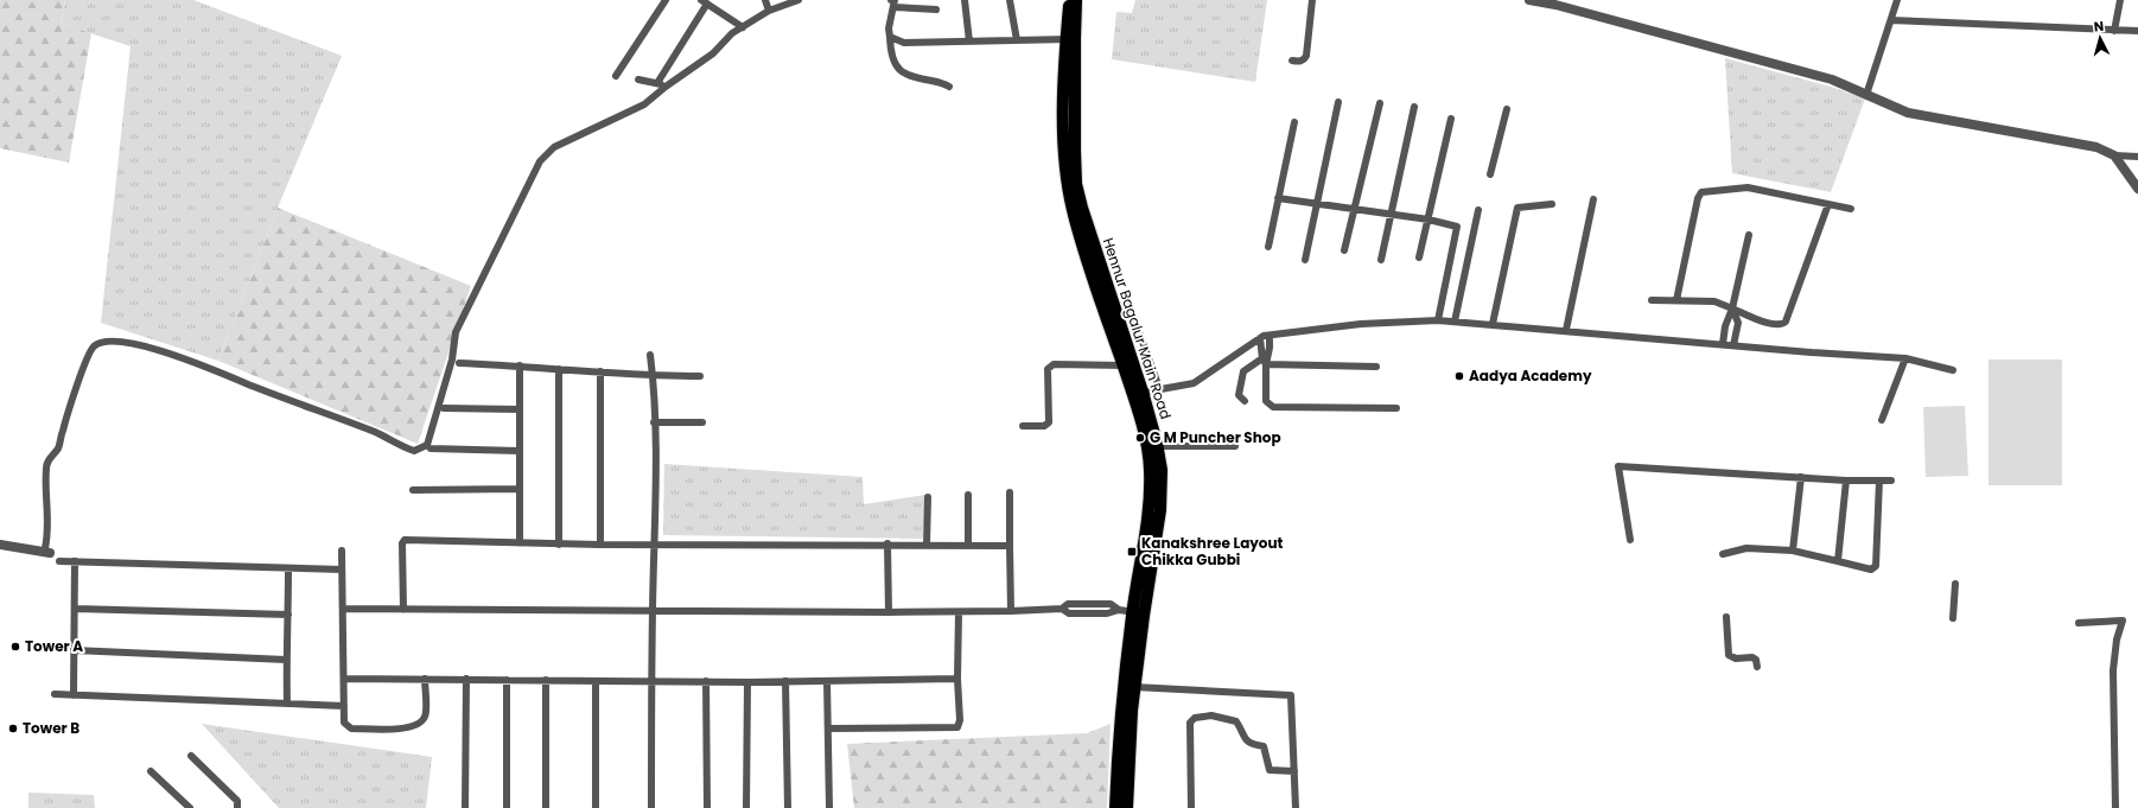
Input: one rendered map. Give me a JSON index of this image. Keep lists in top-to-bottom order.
{
  "streets": {
    "main road": ["Hennur Bagalur Main Road"]
  },
  "places": {
    "other": [
      "Aadya Academy",
      "G M Puncher Shop",
      "Tower A",
      "Tower B"
    ],
    "transit": ["Kanakshree Layout Chikka Gubbi"]
  },
  "north": "top"
}
